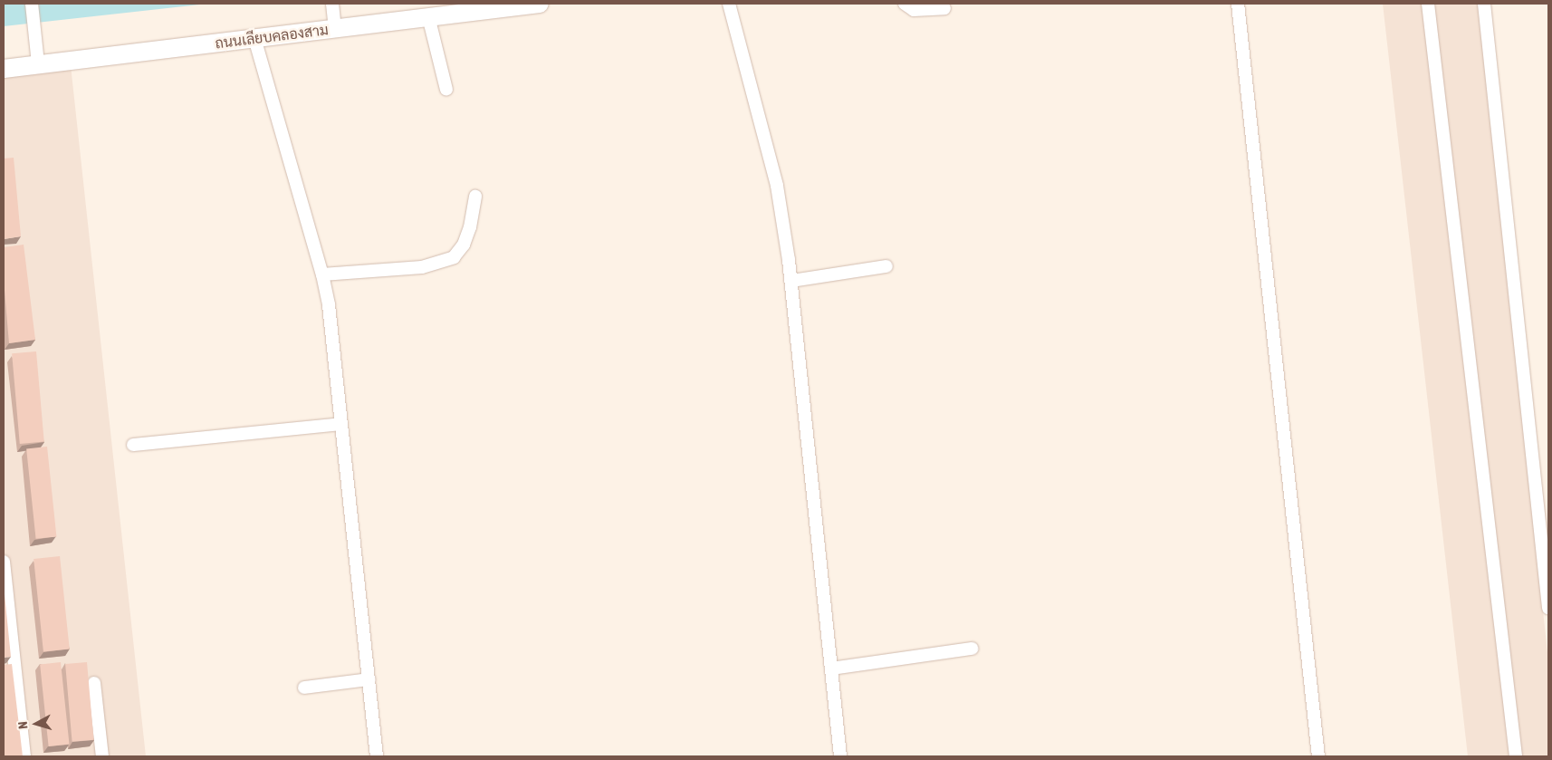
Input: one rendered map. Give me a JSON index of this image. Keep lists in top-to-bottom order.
{
  "streets": {
    "main road": ["ถนนเลียบคลองสาม"]
  },
  "north": "left"
}
